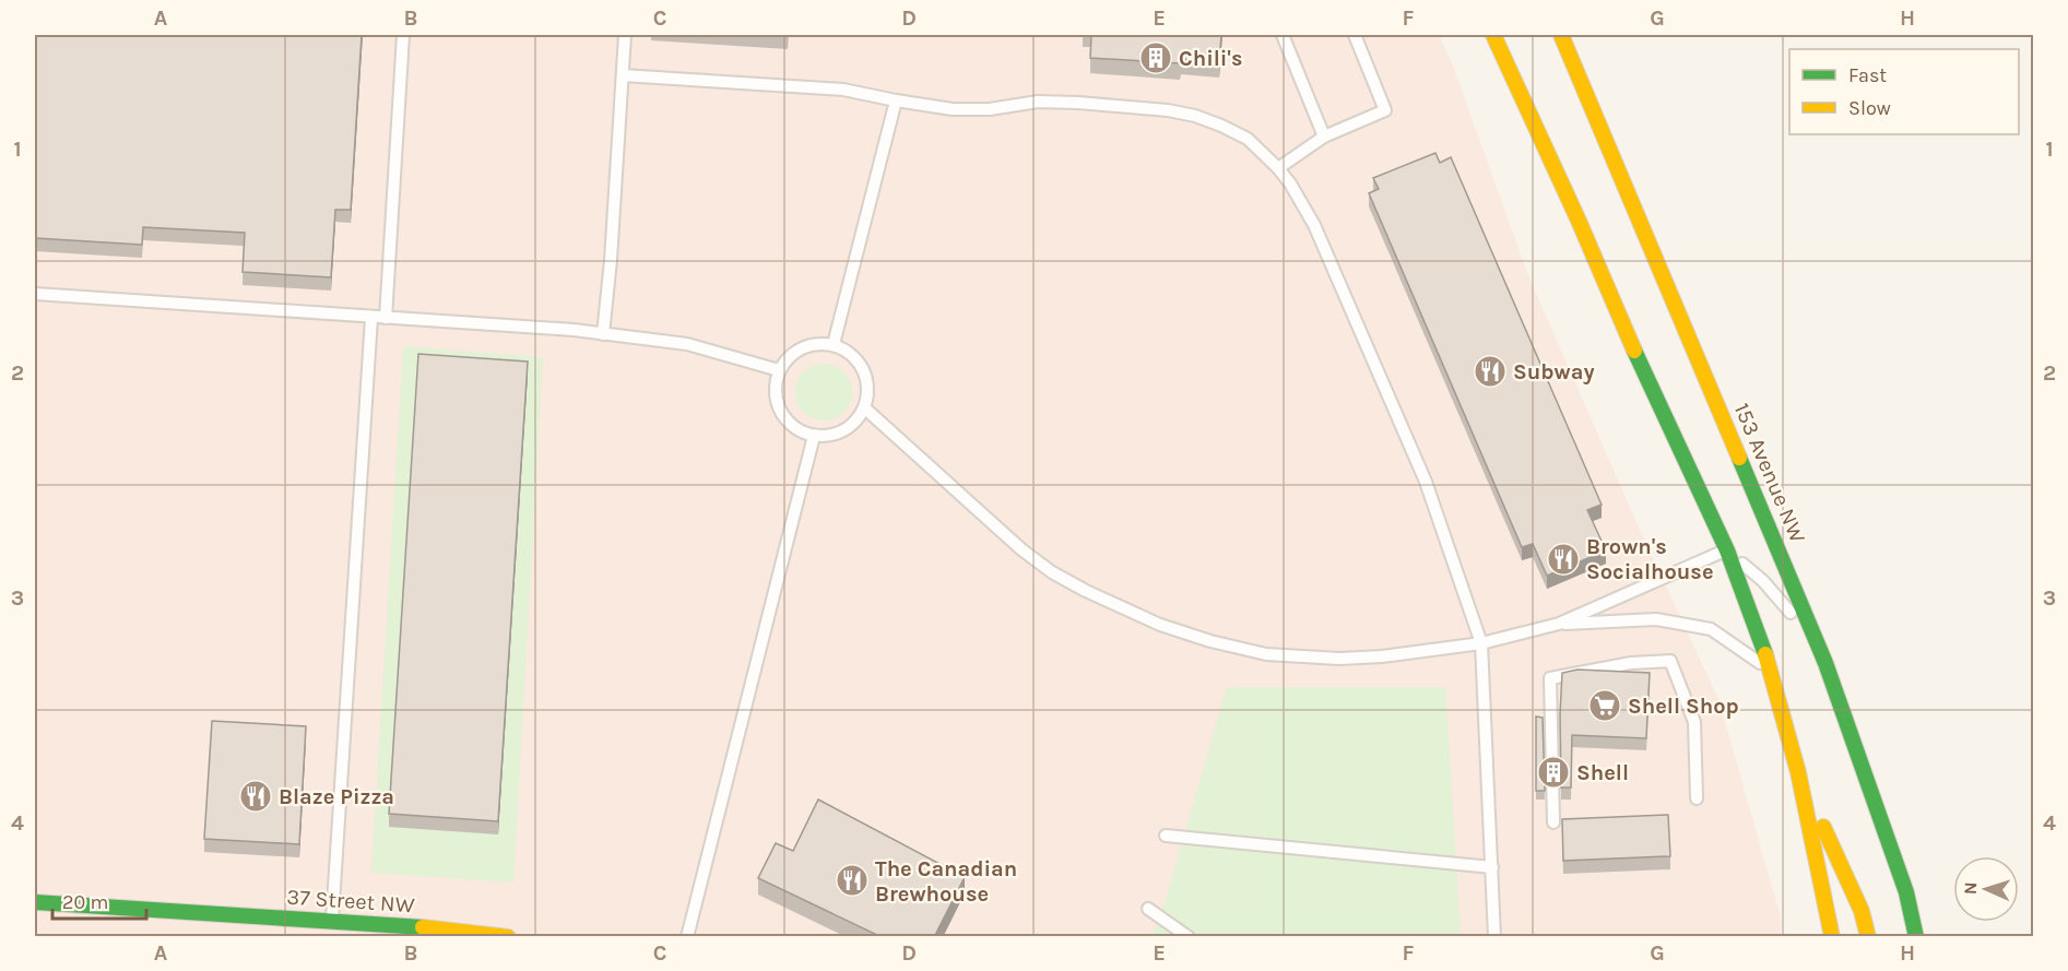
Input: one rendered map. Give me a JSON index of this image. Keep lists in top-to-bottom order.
{
  "streets": {
    "main road": ["153 Avenue NW", "37 Street NW"]
  },
  "places": {
    "building": ["Chili's", "Shell"],
    "restaurant": [
      "Subway",
      "Brown's Socialhouse",
      "Blaze Pizza",
      "The Canadian Brewhouse"
    ],
    "supermarket": ["Shell Shop"]
  },
  "legend": ["Fast", "Slow"],
  "scale_bar": "20 m",
  "north": "left",
  "grid": {
    "columns": [
      "A",
      "B",
      "C",
      "D",
      "E",
      "F",
      "G",
      "H"
    ],
    "rows": [
      "1",
      "2",
      "3",
      "4"
    ]
  }
}
